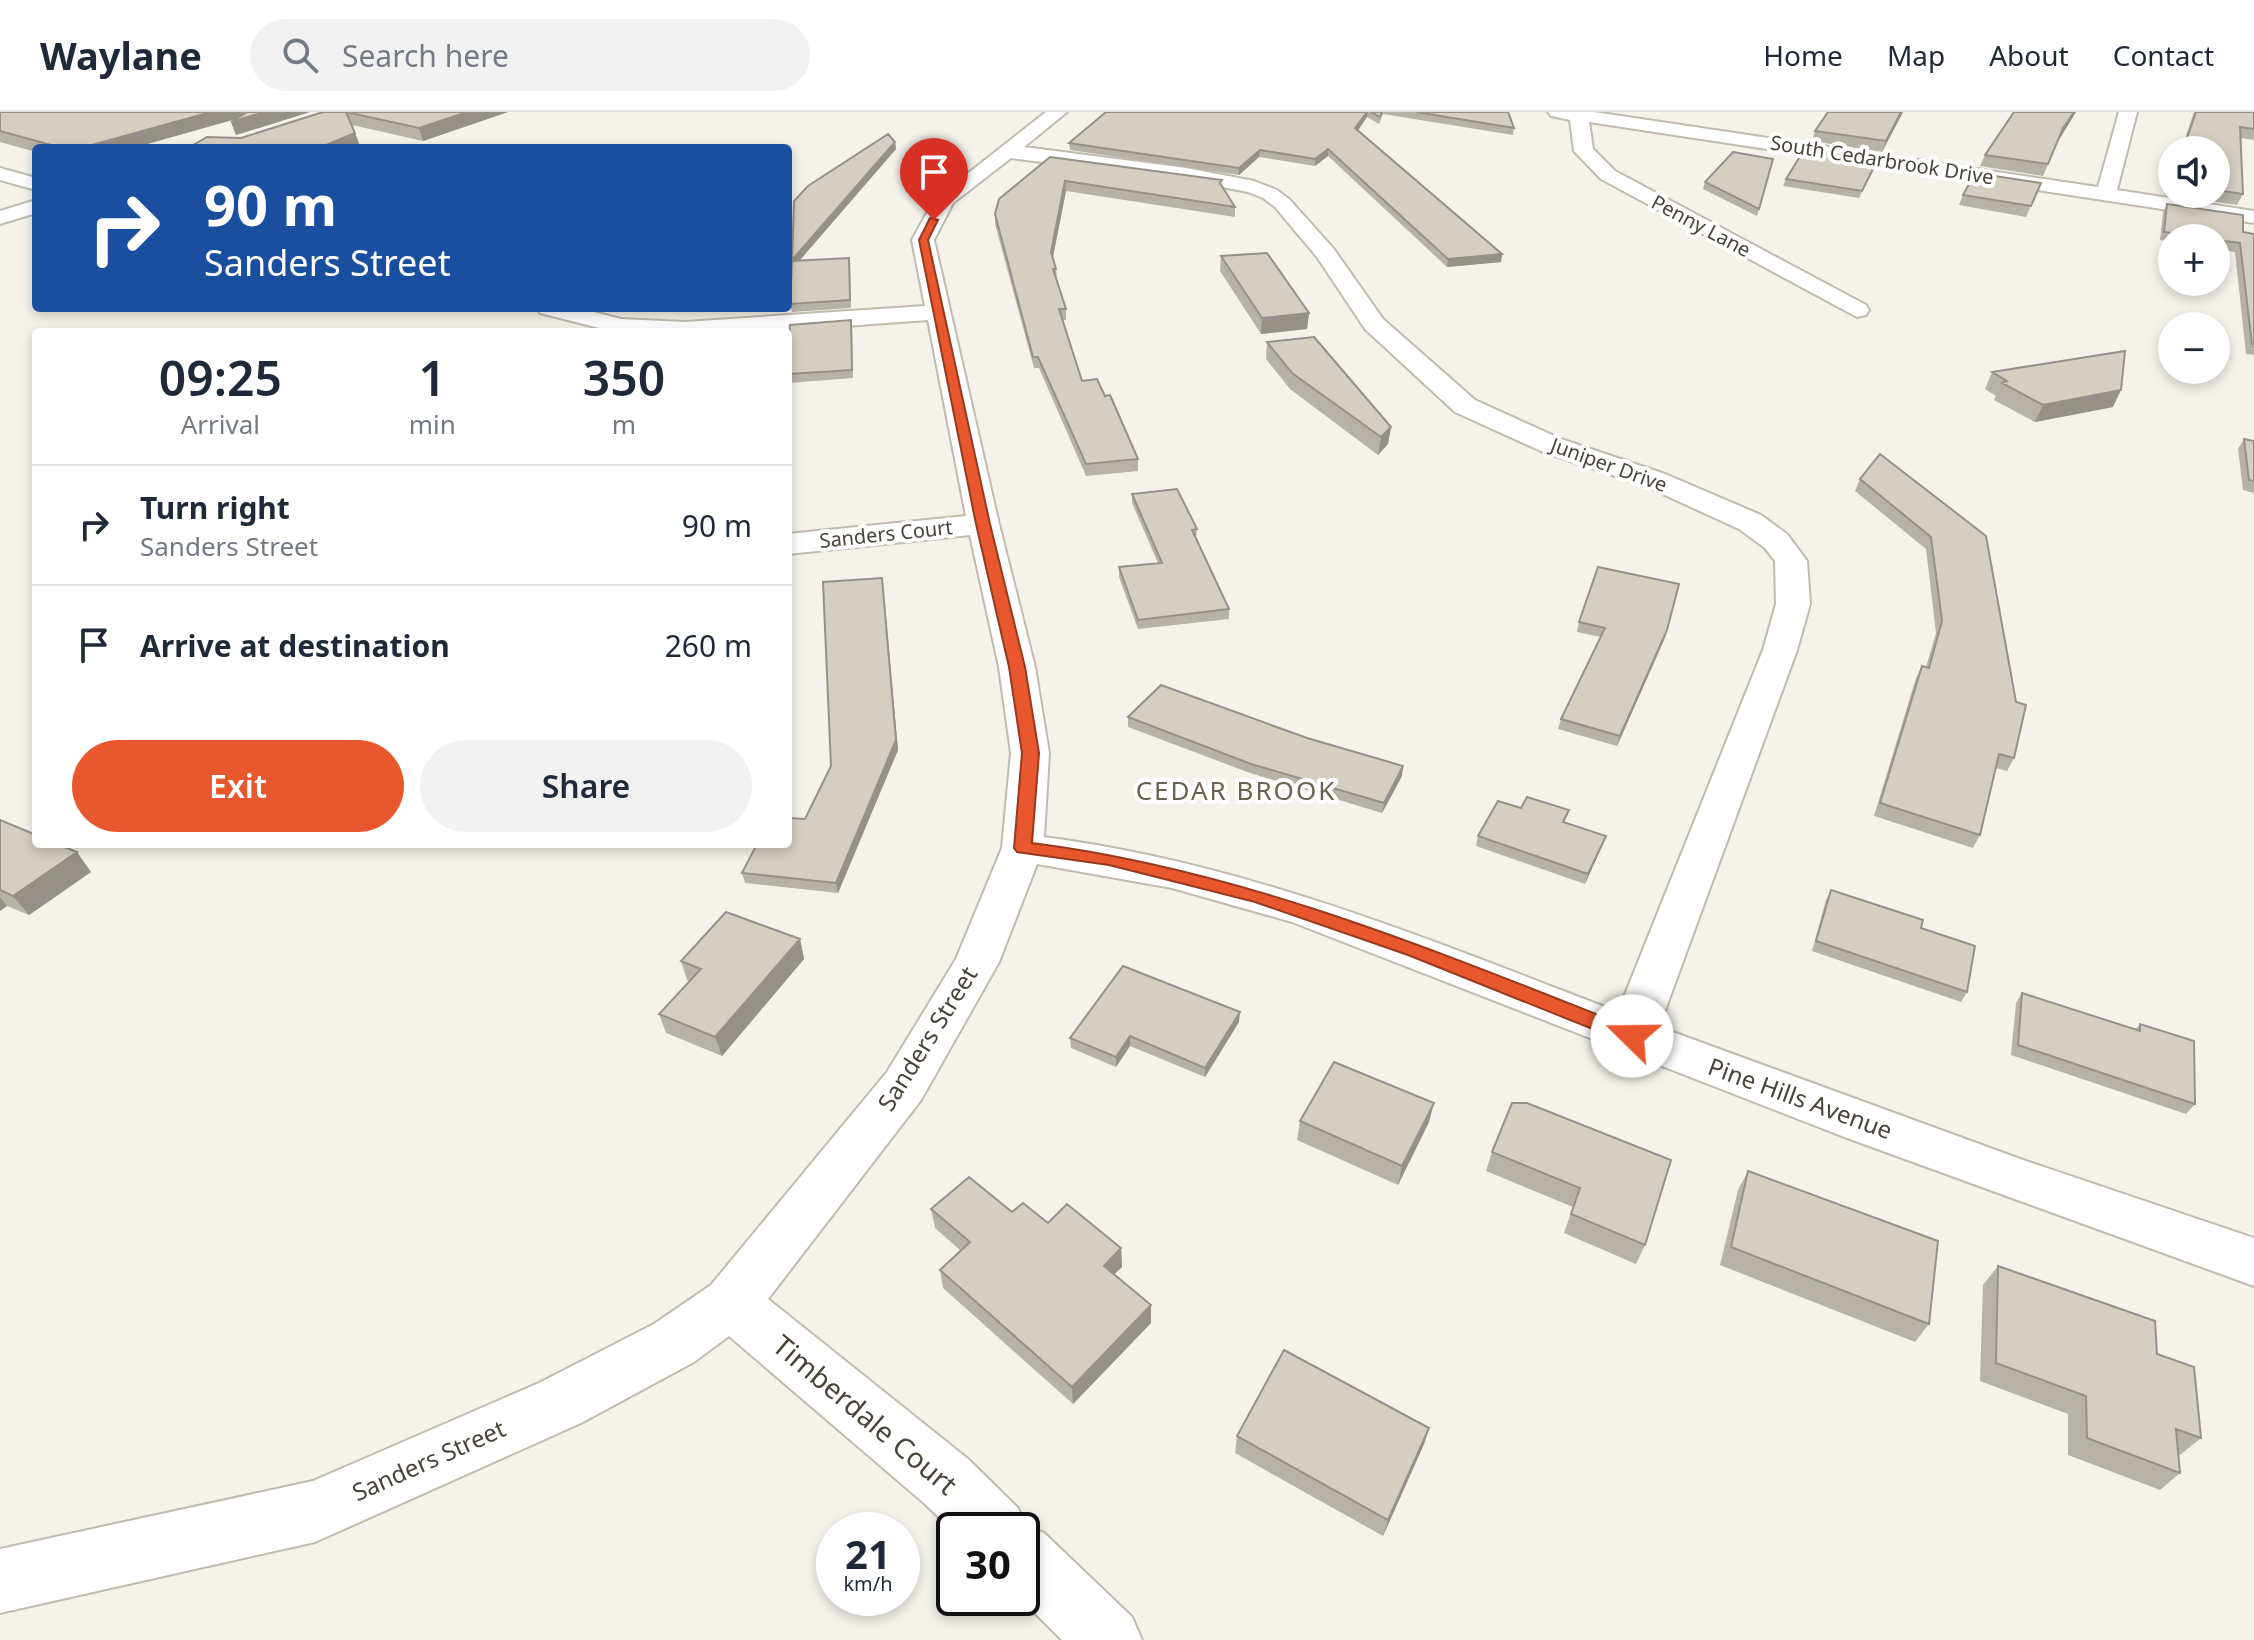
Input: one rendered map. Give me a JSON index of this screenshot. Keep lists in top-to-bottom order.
{
  "streets": {
    "street": [
      "South Cedarbrook Drive",
      "Penny Lane",
      "Juniper Drive",
      "Sanders Court",
      "Sanders Street",
      "Pine Hills Avenue",
      "Timberdale Court"
    ]
  },
  "crossings": [
    ["South Cedarbrook Drive", "Penny Lane"],
    ["Juniper Drive", "Sanders Street"],
    ["Juniper Drive", "Pine Hills Avenue"],
    ["Sanders Court", "Sanders Street"],
    ["Sanders Street", "Pine Hills Avenue"],
    ["Sanders Street", "Timberdale Court"]
  ],
  "districts": ["CEDAR BROOK"],
  "page": {
    "header": "Waylane",
    "search": "Search here",
    "nav": [
      "Home",
      "Map",
      "About",
      "Contact"
    ],
    "map_buttons": ["+", "−"],
    "turn": ["90 m", "Sanders Street"],
    "eta": [
      "09:25",
      "Arrival",
      "1",
      "min",
      "350",
      "m"
    ],
    "list": [
      {
        "name": "Turn right",
        "note": "Sanders Street",
        "value": "90 m"
      },
      {
        "name": "Arrive at destination",
        "value": "260 m"
      }
    ],
    "buttons": ["Exit", "Share"],
    "speed": "21 km/h",
    "limit": "30"
  }
}
